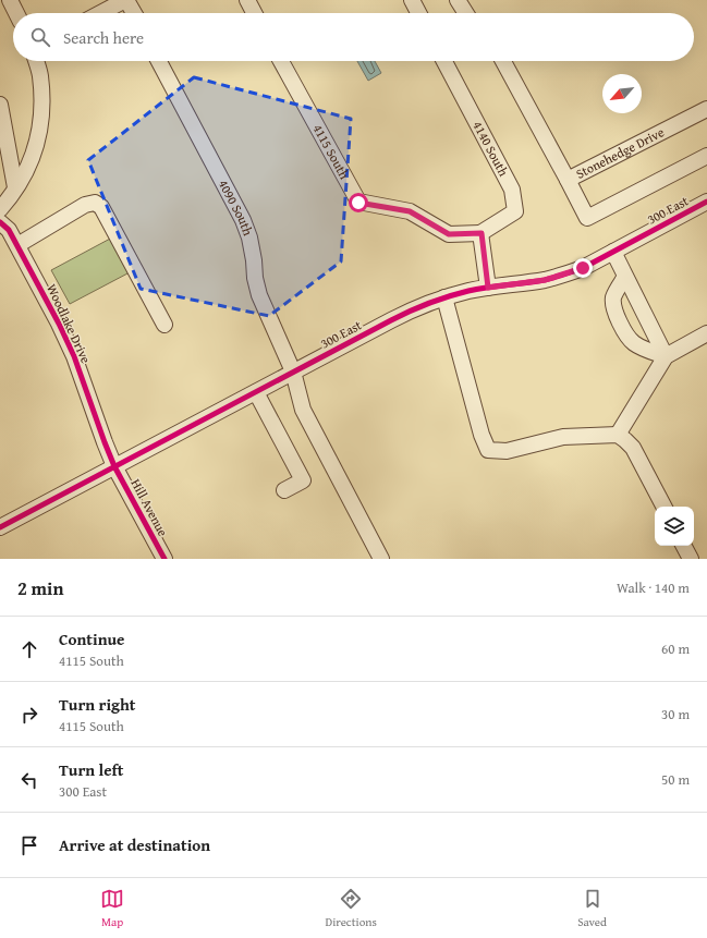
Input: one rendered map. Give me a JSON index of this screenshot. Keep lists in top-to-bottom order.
{
  "streets": {
    "street": [
      "4140 South",
      "4115 South",
      "Stonehedge Drive",
      "4090 South",
      "300 East",
      "Woodlake Drive",
      "Hill Avenue"
    ]
  },
  "crossings": [
    ["4140 South", "4115 South"],
    ["4090 South", "300 East"],
    ["300 East", "Woodlake Drive"],
    ["300 East", "Hill Avenue"],
    ["Woodlake Drive", "Hill Avenue"]
  ],
  "north": "bottom left",
  "page": {
    "search": "Search here",
    "heading": ["2 min", "Walk · 140 m"],
    "list": [
      ["Continue", "4115 South", "60 m"],
      ["Turn right", "4115 South", "30 m"],
      ["Turn left", "300 East", "50 m"],
      "Arrive at destination"
    ],
    "nav": ["Map", "Directions", "Saved"]
  }
}
